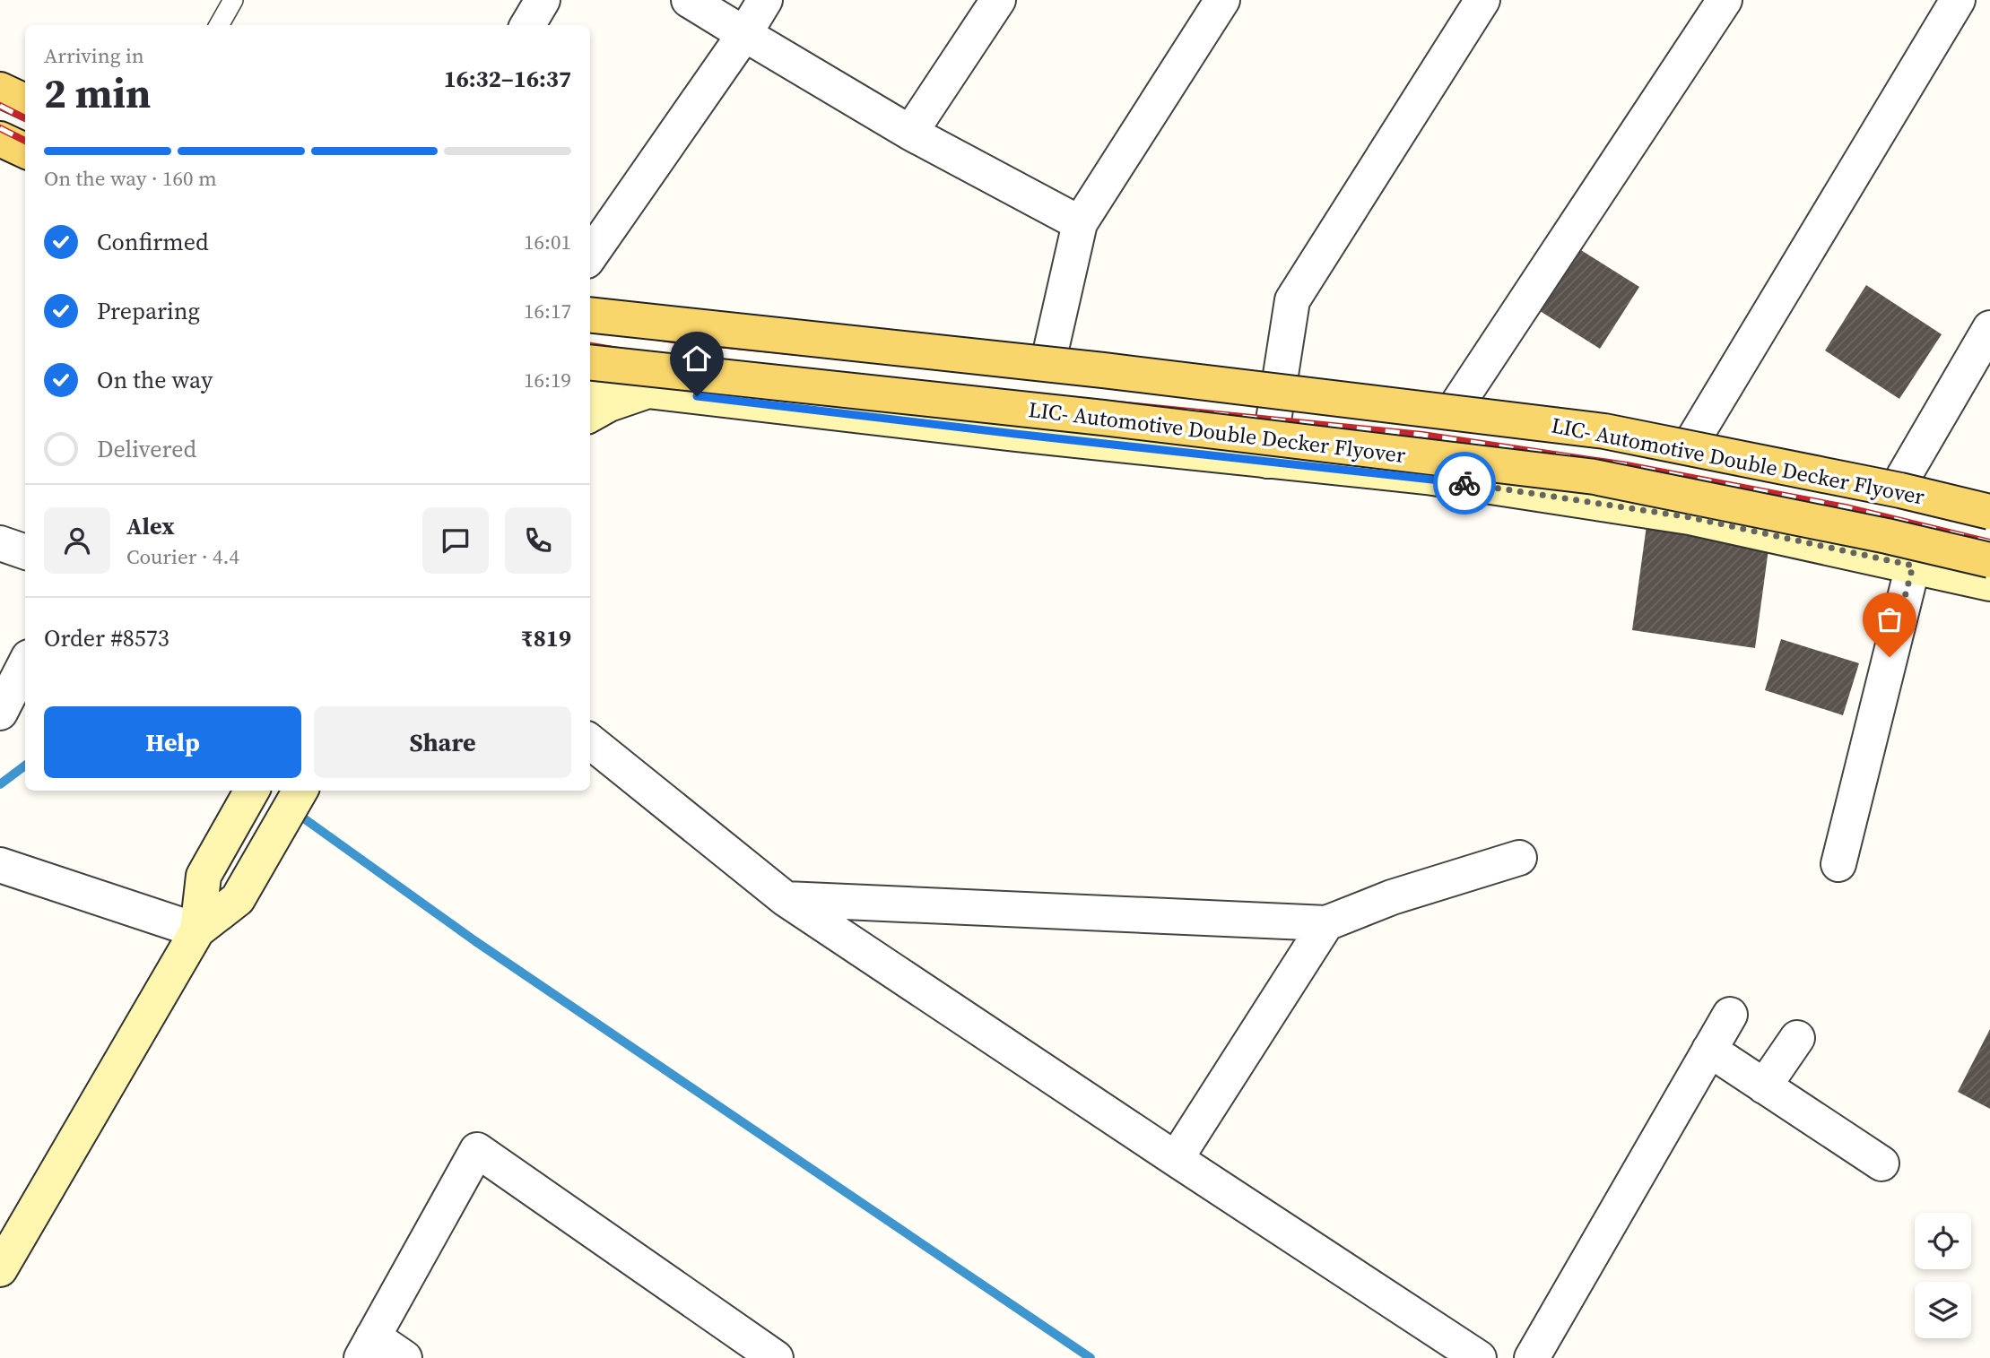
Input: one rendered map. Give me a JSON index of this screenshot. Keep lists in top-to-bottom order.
{
  "streets": {
    "main road": ["LIC- Automotive Double Decker Flyover"]
  },
  "page": {
    "heading": ["2 min", "Arriving in", "16:32–16:37"],
    "panel": [
      "Alex",
      "Courier · 4.4",
      "Order #8573",
      "₹819"
    ],
    "bar": "On the way · 160 m",
    "list": [
      ["Confirmed", "16:01"],
      ["Preparing", "16:17"],
      ["On the way", "16:19"],
      "Delivered"
    ],
    "buttons": ["Help", "Share"]
  }
}
